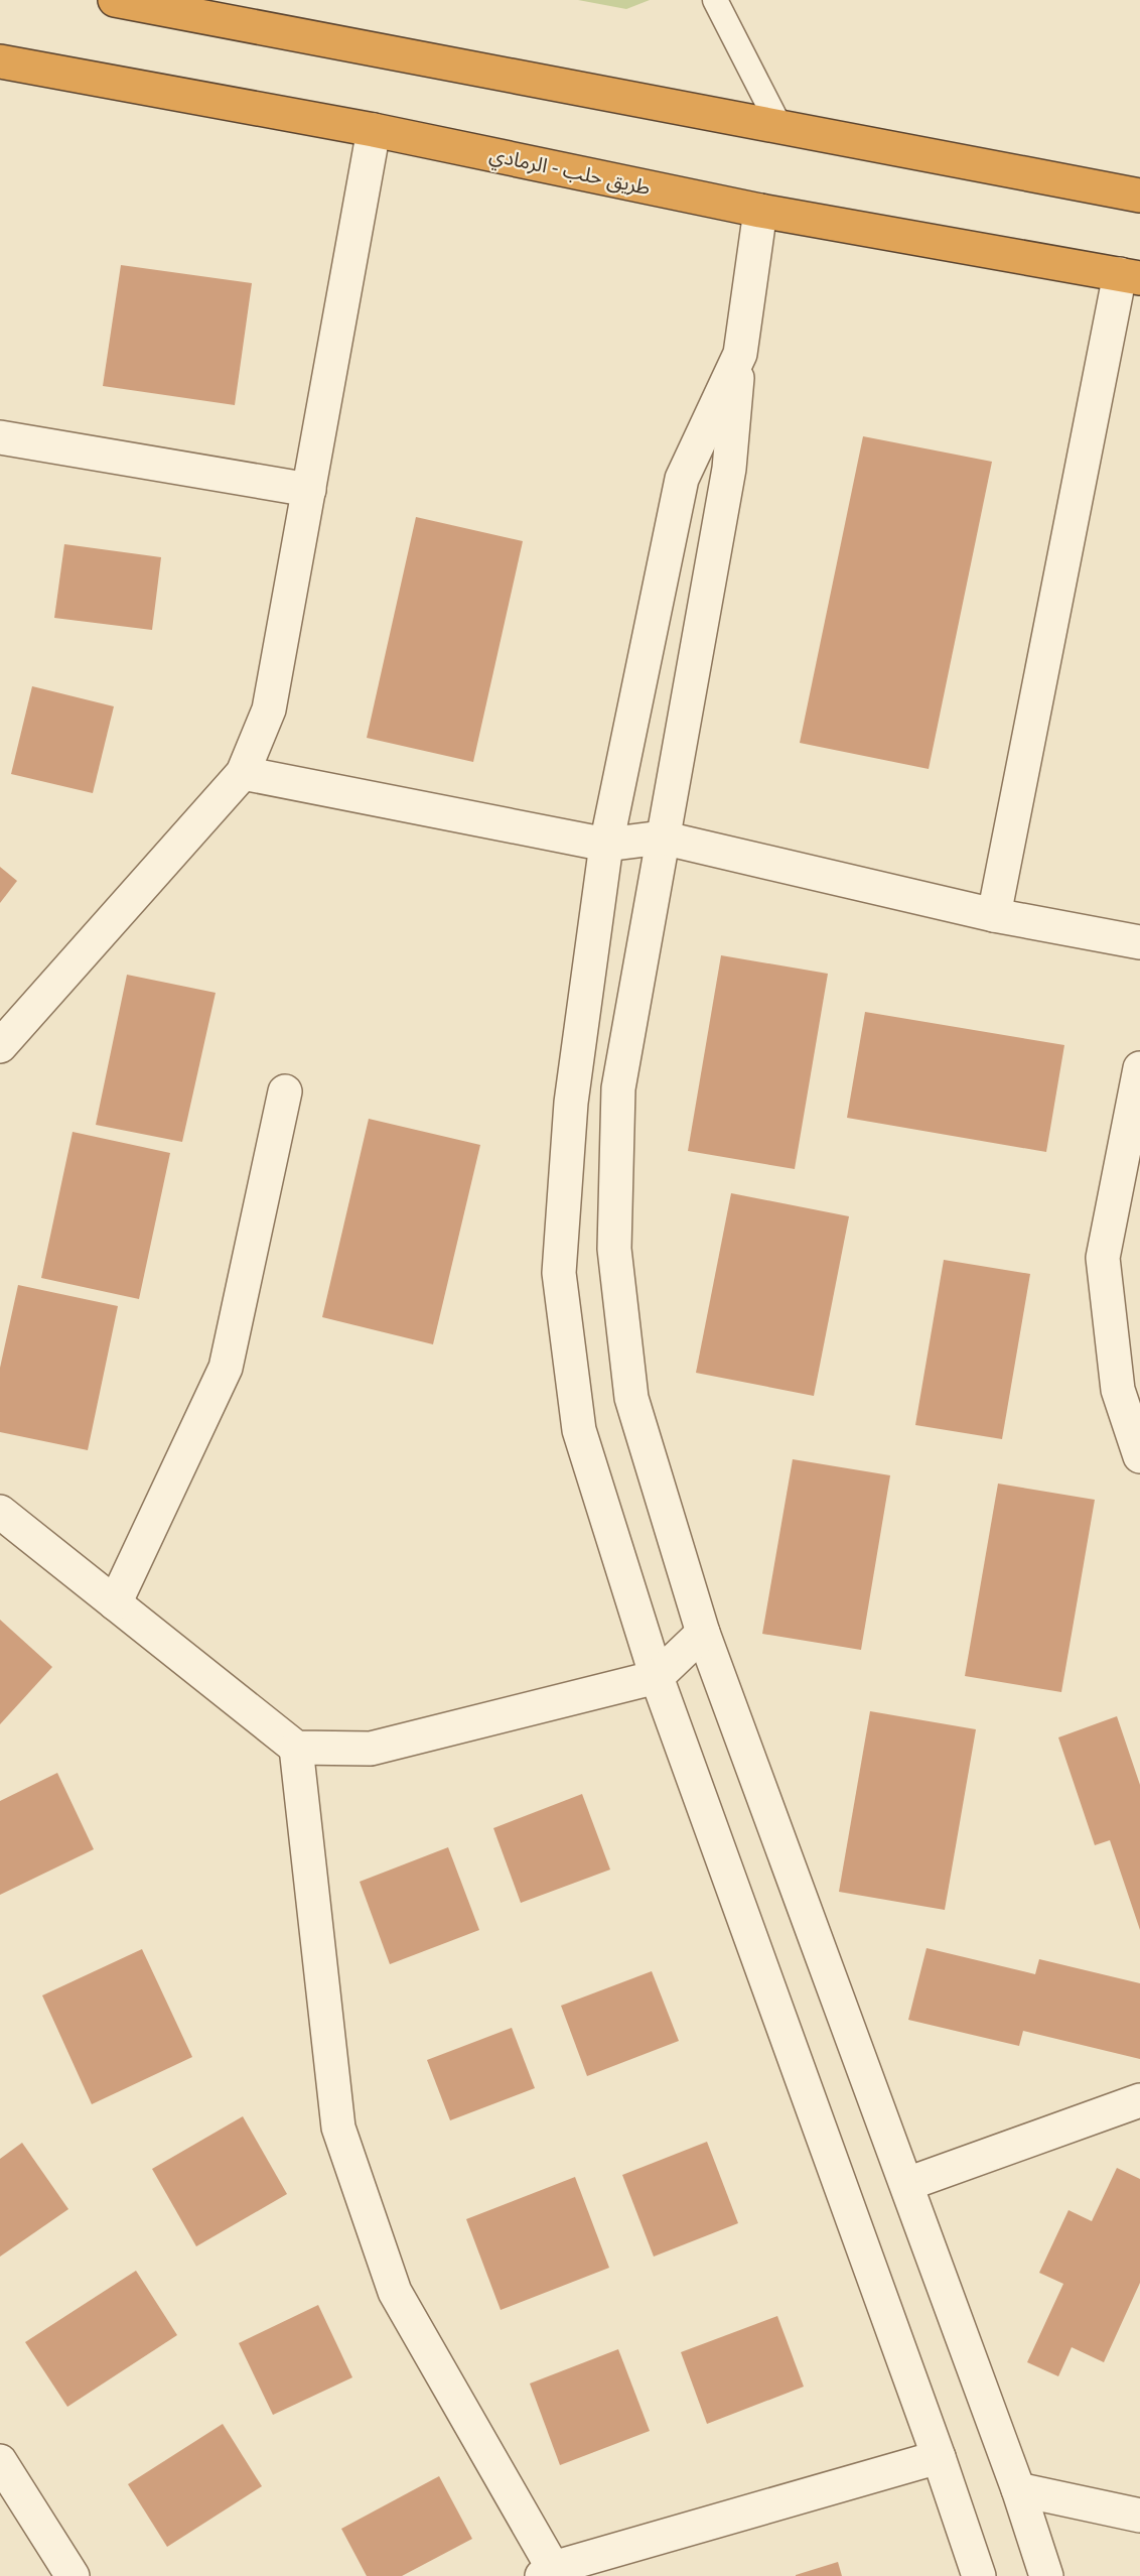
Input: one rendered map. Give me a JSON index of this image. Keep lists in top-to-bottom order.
{
  "streets": {
    "highway": ["طريق حلب - الرمادي"]
  }
}
